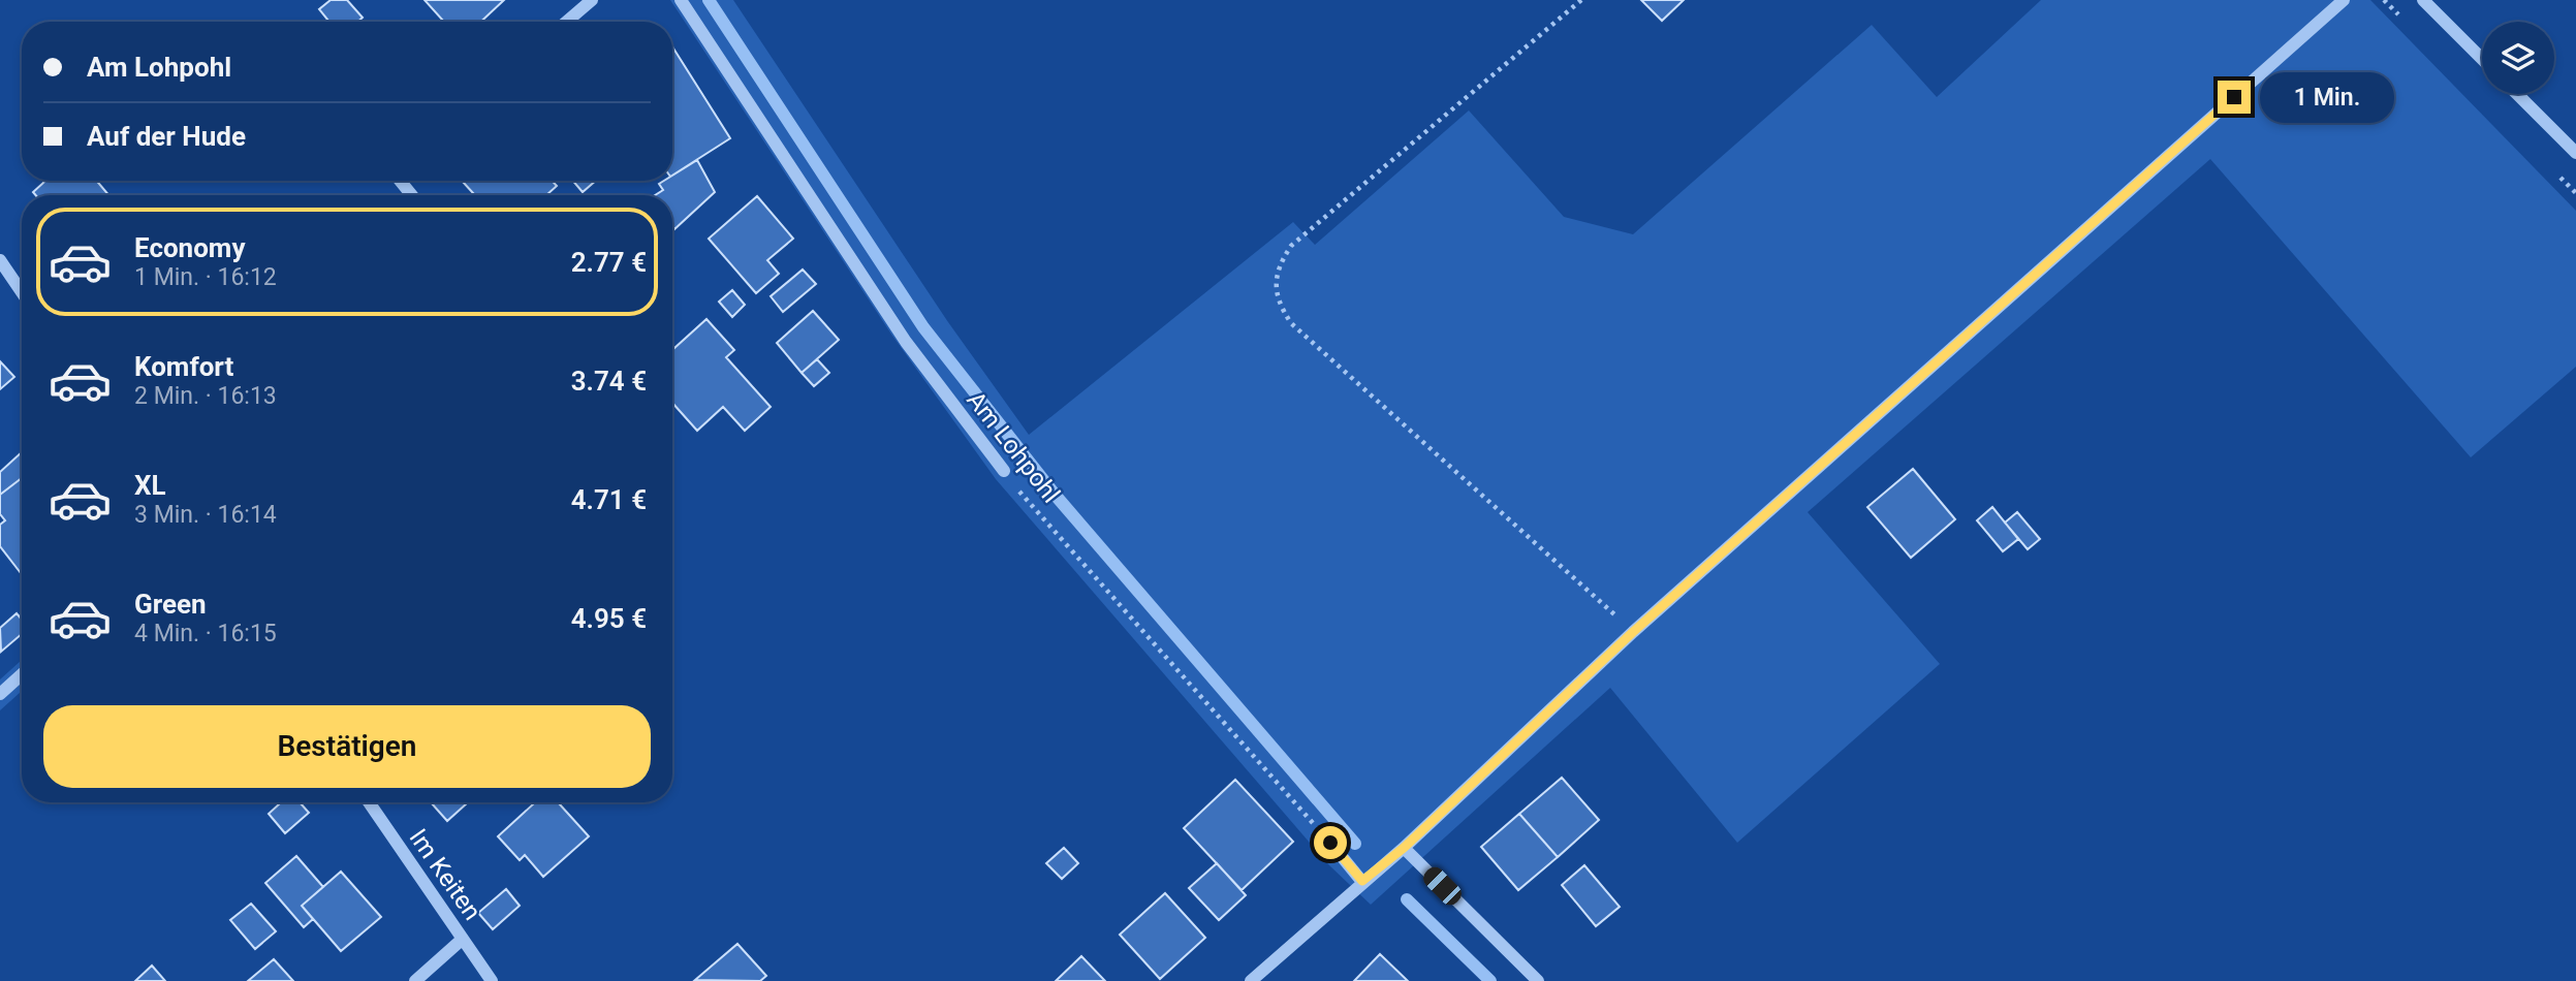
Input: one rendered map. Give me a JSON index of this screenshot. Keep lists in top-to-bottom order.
{
  "streets": {
    "street": ["Am Lohpohl", "Im Keiten"]
  },
  "page": {
    "banner": ["Am Lohpohl", "Auf der Hude"],
    "bubble": "1 Min.",
    "list": [
      {
        "name": "Economy",
        "note": "1 Min. · 16:12",
        "value": "2.77 €"
      },
      {
        "name": "Komfort",
        "note": "2 Min. · 16:13",
        "value": "3.74 €"
      },
      {
        "name": "XL",
        "note": "3 Min. · 16:14",
        "value": "4.71 €"
      },
      {
        "name": "Green",
        "note": "4 Min. · 16:15",
        "value": "4.95 €"
      }
    ],
    "buttons": "Bestätigen"
  }
}
